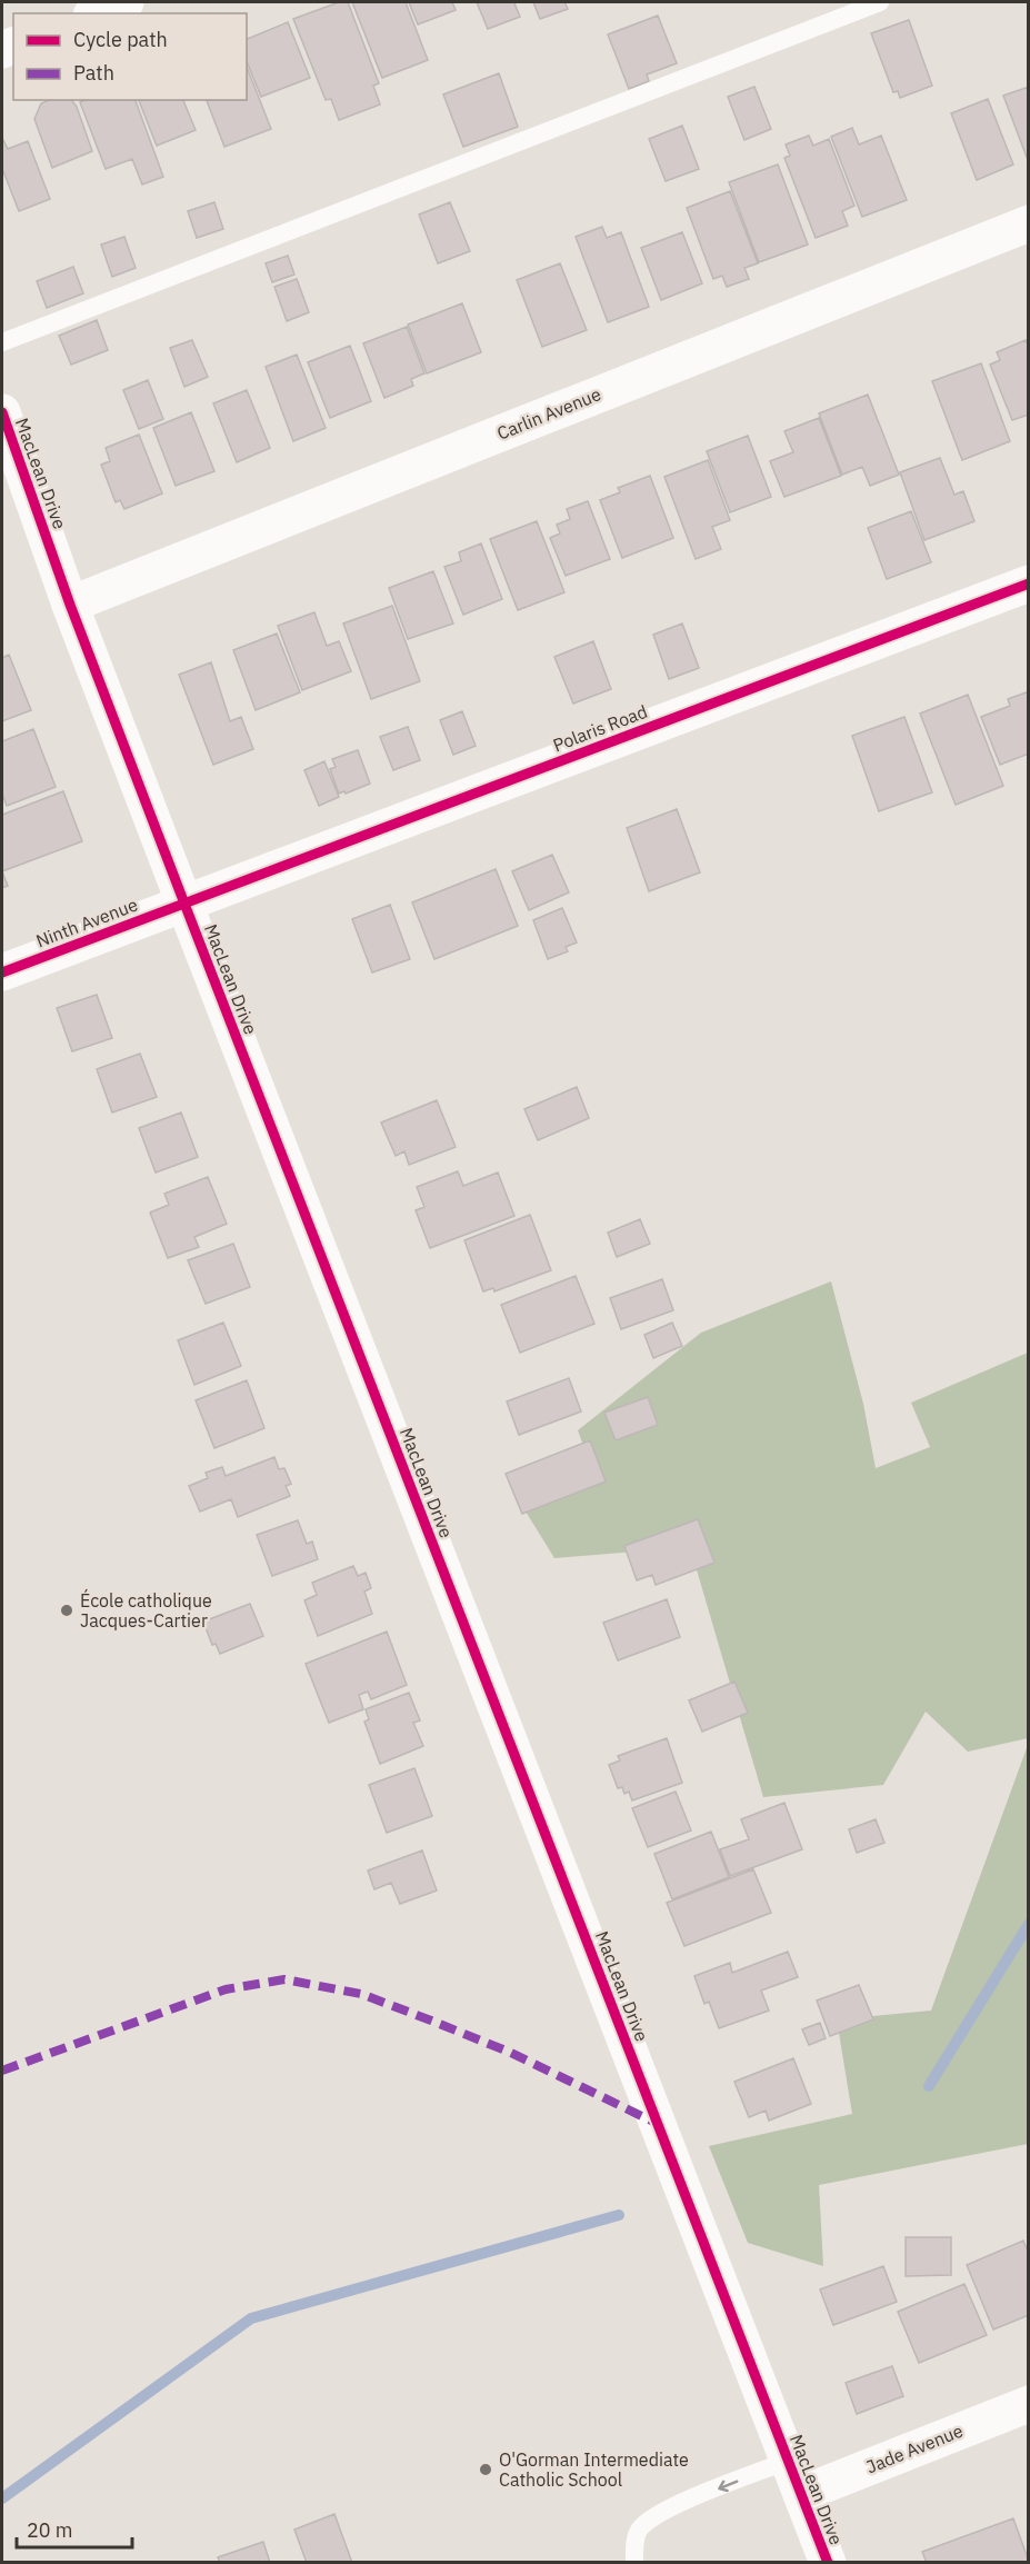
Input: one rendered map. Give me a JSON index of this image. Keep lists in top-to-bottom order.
{
  "streets": {
    "street": [
      "Carlin Avenue",
      "MacLean Drive",
      "Polaris Road",
      "Ninth Avenue",
      "Jade Avenue"
    ]
  },
  "crossings": [
    ["Carlin Avenue", "MacLean Drive"],
    ["MacLean Drive", "Polaris Road"],
    ["MacLean Drive", "Ninth Avenue"],
    ["MacLean Drive", "Jade Avenue"],
    ["Polaris Road", "Ninth Avenue"]
  ],
  "places": ["École catholique Jacques-Cartier", "O'Gorman Intermediate Catholic School"],
  "legend": ["Cycle path", "Path"],
  "scale_bar": "20 m"
}
